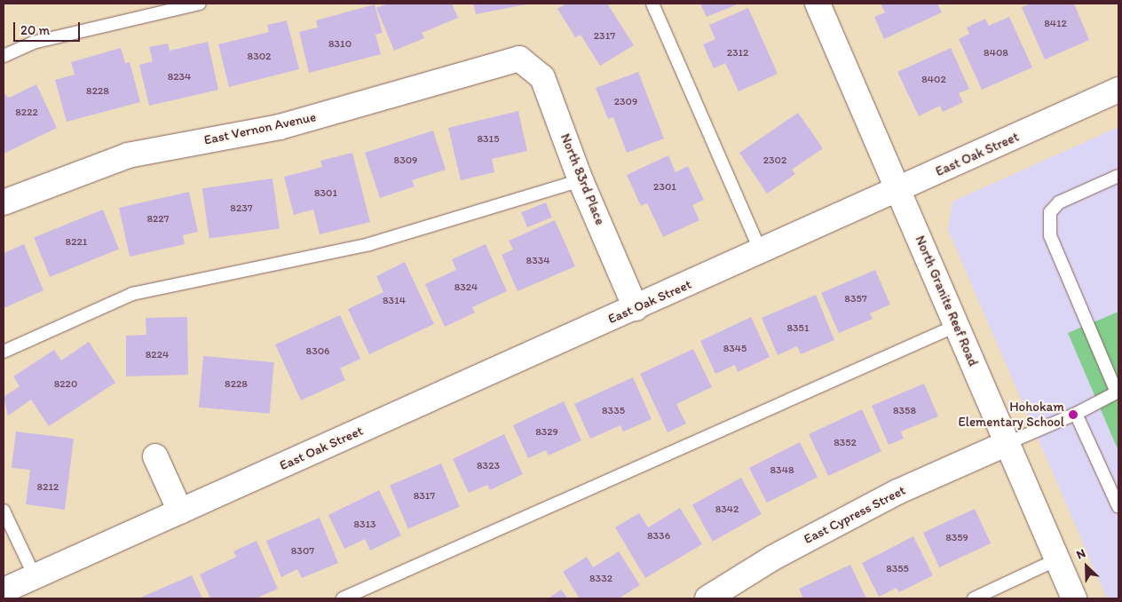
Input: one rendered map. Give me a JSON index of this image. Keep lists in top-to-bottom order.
{
  "streets": {
    "street": [
      "East Vernon Avenue",
      "East Oak Street",
      "North 83rd Place",
      "North Granite Reef Road",
      "East Cypress Street"
    ]
  },
  "crossings": [
    ["East Vernon Avenue", "North 83rd Place"],
    ["East Oak Street", "North 83rd Place"],
    ["East Oak Street", "North Granite Reef Road"],
    ["North Granite Reef Road", "East Cypress Street"]
  ],
  "places": ["Hohokam Elementary School"],
  "house_numbers": [
    "8412",
    "2317",
    "8310",
    "2312",
    "8408",
    "8302",
    "8234",
    "8402",
    "8228",
    "2309",
    "8222",
    "8315",
    "8309",
    "2302",
    "2301",
    "8301",
    "8237",
    "8227",
    "8221",
    "8334",
    "8324",
    "8357",
    "8314",
    "8351",
    "8345",
    "8306",
    "8224",
    "8220",
    "8228",
    "8335",
    "8358",
    "8329",
    "8352",
    "8323",
    "8348",
    "8212",
    "8317",
    "8342",
    "8313",
    "8336",
    "8359",
    "8307",
    "8355",
    "8332"
  ],
  "scale_bar": "20 m",
  "north": "top left"
}
